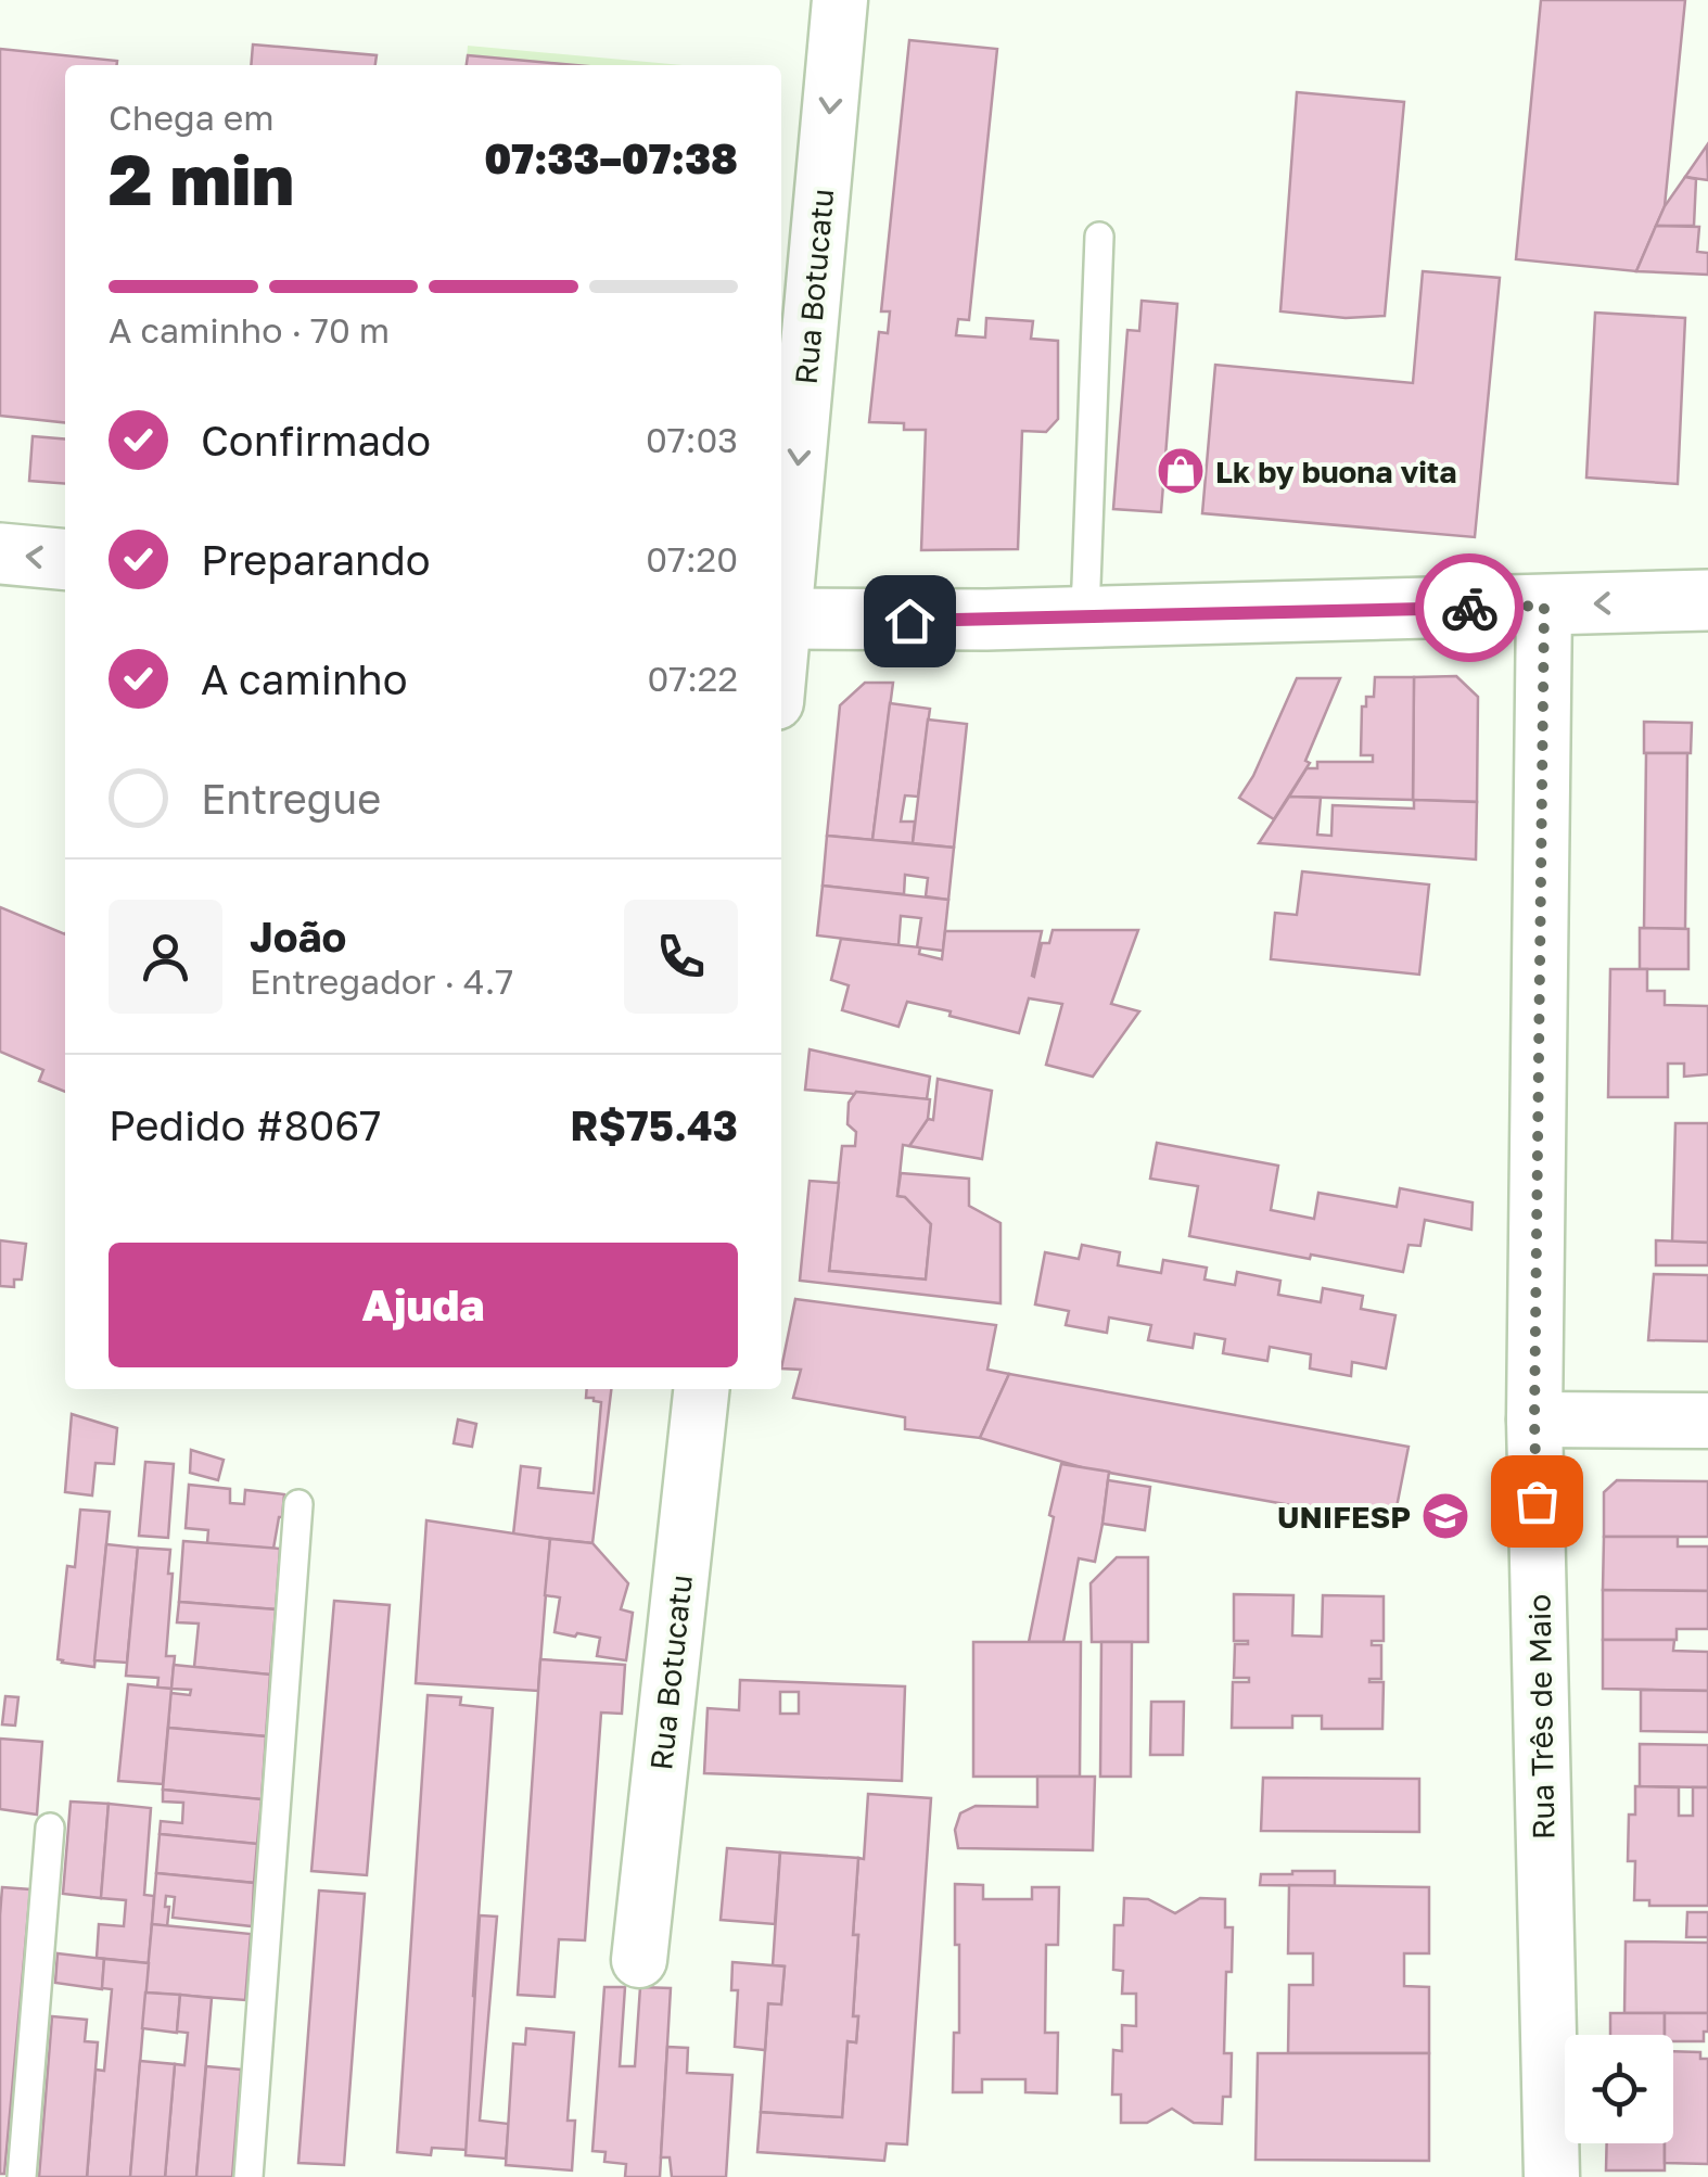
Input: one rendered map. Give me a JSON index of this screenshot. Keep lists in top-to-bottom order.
{
  "streets": {
    "street": ["Rua Botucatu", "Rua Três de Maio"]
  },
  "one_way": ["Rua Botucatu"],
  "places": {
    "shop": ["Lk by buona vita"],
    "school or university": ["UNIFESP"]
  },
  "page": {
    "heading": ["2 min", "Chega em", "07:33–07:38"],
    "panel": [
      "João",
      "Entregador · 4.7",
      "Pedido #8067",
      "R$75.43"
    ],
    "bar": "A caminho · 70 m",
    "list": [
      ["Confirmado", "07:03"],
      ["Preparando", "07:20"],
      ["A caminho", "07:22"],
      "Entregue"
    ],
    "buttons": "Ajuda"
  }
}
